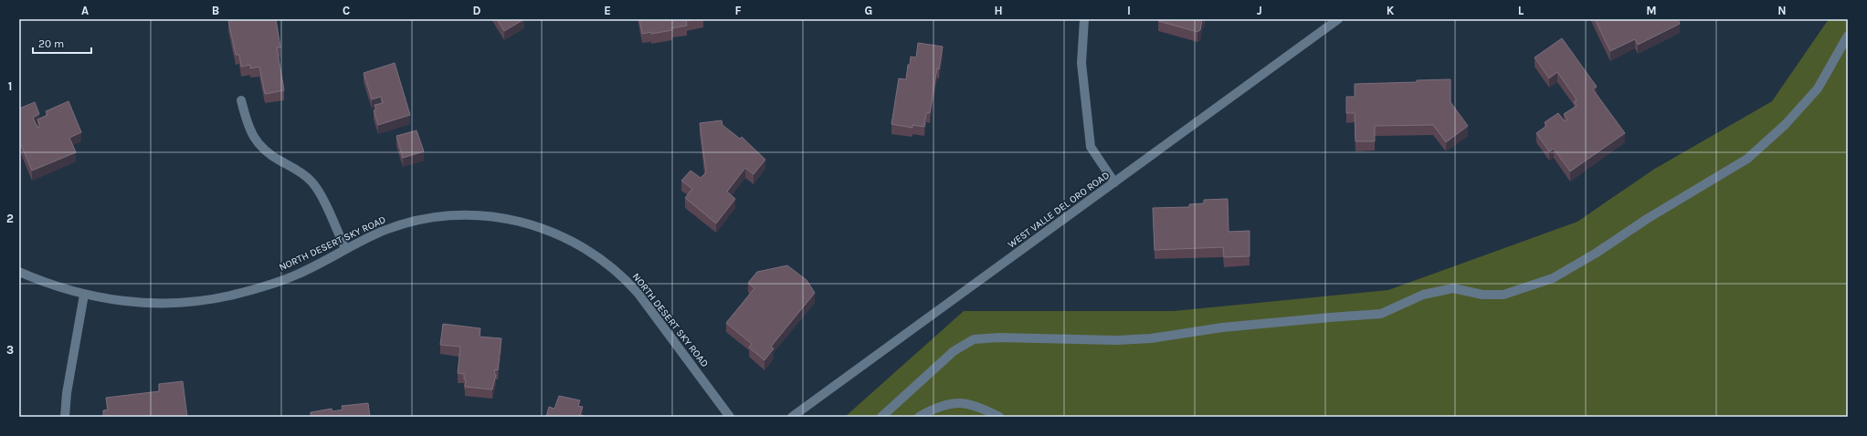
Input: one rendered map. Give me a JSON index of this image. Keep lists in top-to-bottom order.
{
  "streets": {
    "street": ["WEST VALLE DEL ORO ROAD", "NORTH DESERT SKY ROAD"]
  },
  "scale_bar": "20 m",
  "grid": {
    "columns": [
      "A",
      "B",
      "C",
      "D",
      "E",
      "F",
      "G",
      "H",
      "I",
      "J",
      "K",
      "L",
      "M",
      "N"
    ],
    "rows": ["1", "2", "3"]
  }
}
